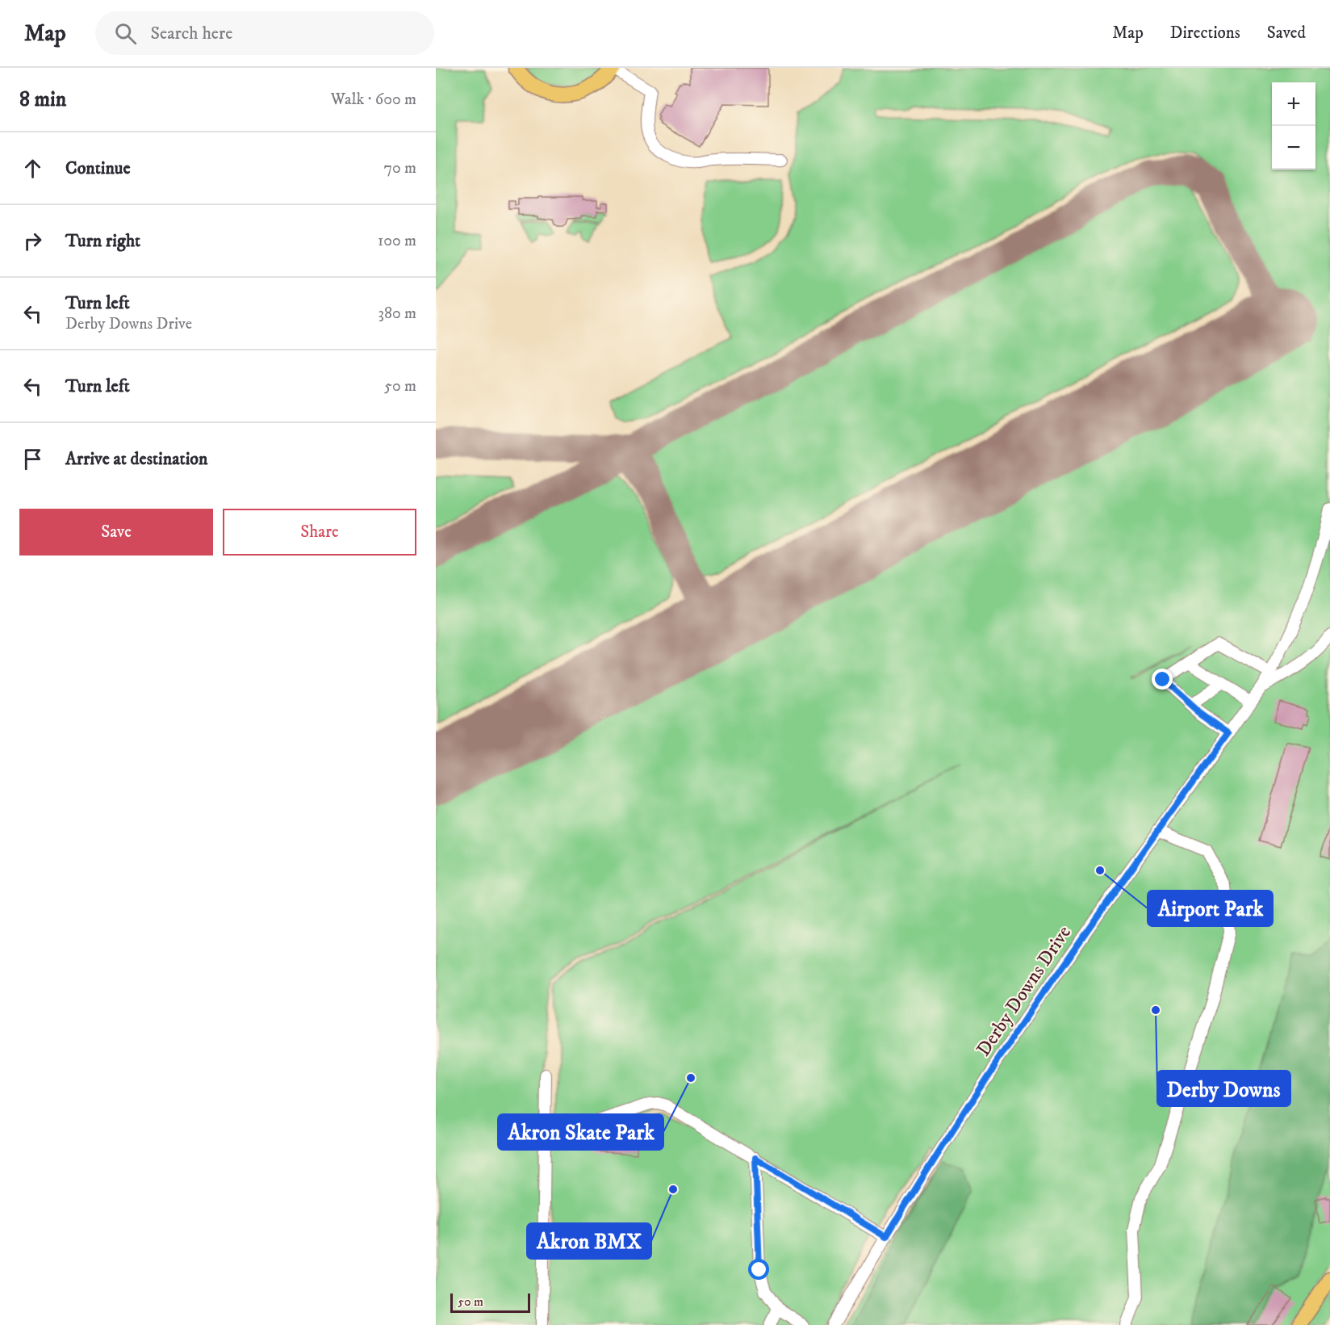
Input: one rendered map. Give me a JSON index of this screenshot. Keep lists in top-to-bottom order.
{
  "streets": {
    "street": ["Derby Downs Drive"]
  },
  "places": [
    "Airport Park",
    "Derby Downs",
    "Akron Skate Park",
    "Akron BMX"
  ],
  "scale_bar": "50 m",
  "page": {
    "header": "Map",
    "search": "Search here",
    "nav": ["Map", "Directions", "Saved"],
    "heading": ["8 min", "Walk · 600 m"],
    "map_buttons": ["+", "−"],
    "list": [
      ["Continue", "70 m"],
      ["Turn right", "100 m"],
      ["Turn left", "Derby Downs Drive", "380 m"],
      ["Turn left", "50 m"],
      "Arrive at destination"
    ],
    "buttons": ["Save", "Share"],
    "scale": "50 m"
  }
}
